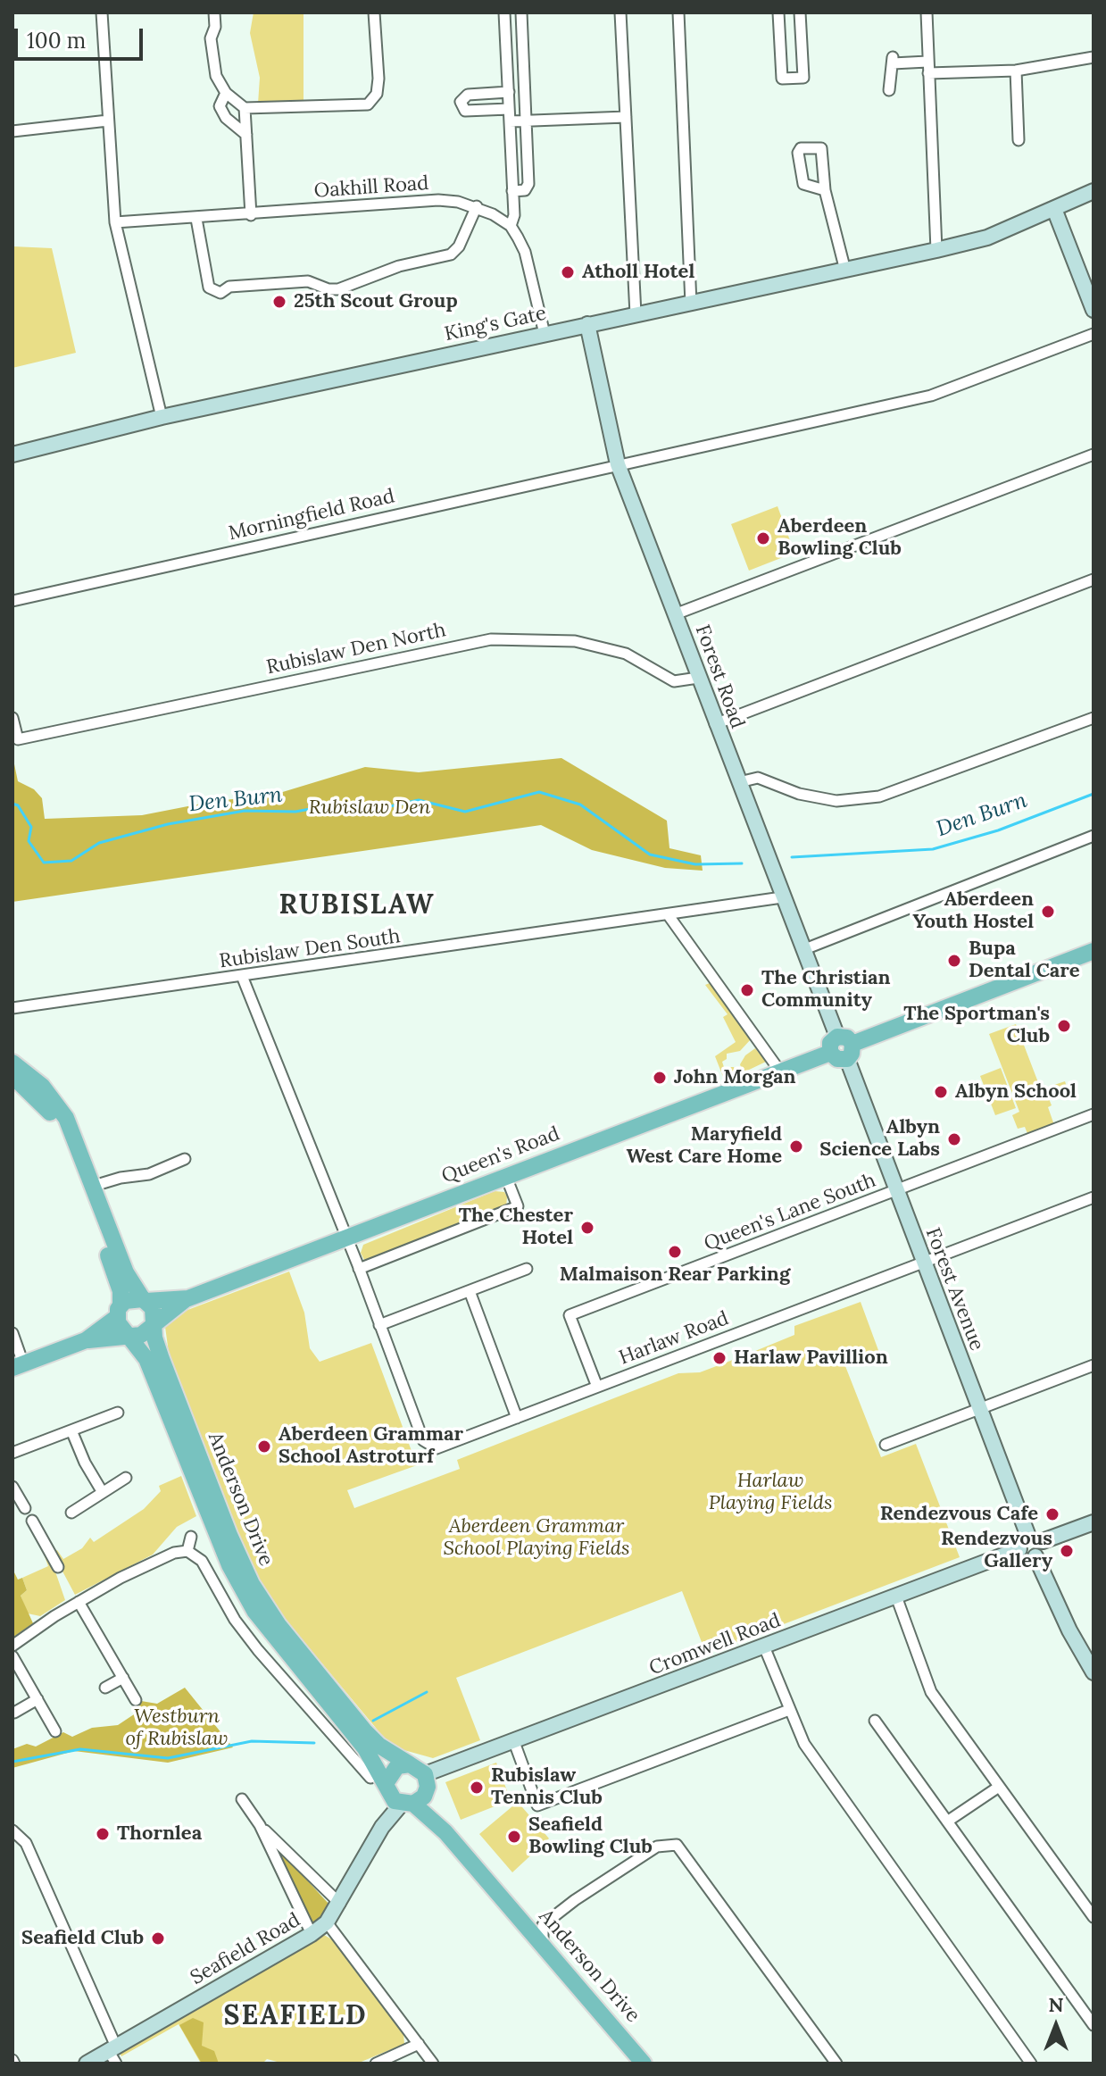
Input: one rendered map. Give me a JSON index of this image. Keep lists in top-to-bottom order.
{
  "streets": {
    "main road": ["Queen's Road", "Anderson Drive"],
    "street": [
      "Oakhill Road",
      "King's Gate",
      "Morningfield Road",
      "Rubislaw Den North",
      "Forest Road",
      "Rubislaw Den South",
      "Queen's Lane South",
      "Forest Avenue",
      "Harlaw Road",
      "Cromwell Road",
      "Seafield Road"
    ]
  },
  "crossings": [
    ["King's Gate", "Forest Road"],
    ["Morningfield Road", "Forest Road"],
    ["Rubislaw Den North", "Forest Road"],
    ["Forest Road", "Rubislaw Den South"],
    ["Forest Road", "Queen's Road"],
    ["Forest Road", "Forest Avenue"],
    ["Queen's Road", "Forest Avenue"],
    ["Queen's Road", "Anderson Drive"],
    ["Queen's Lane South", "Forest Avenue"],
    ["Queen's Lane South", "Harlaw Road"],
    ["Forest Avenue", "Harlaw Road"],
    ["Forest Avenue", "Cromwell Road"],
    ["Anderson Drive", "Cromwell Road"],
    ["Anderson Drive", "Seafield Road"]
  ],
  "districts": ["RUBISLAW", "SEAFIELD"],
  "water": ["Den Burn"],
  "parks": [
    "Rubislaw Den",
    "Harlaw Playing Fields",
    "Aberdeen Grammar School Playing Fields",
    "Westburn of Rubislaw"
  ],
  "places": [
    "Atholl Hotel",
    "25th Scout Group",
    "Aberdeen Bowling Club",
    "Aberdeen Youth Hostel",
    "Bupa Dental Care",
    "The Christian Community",
    "The Sportman's Club",
    "John Morgan",
    "Albyn School",
    "Albyn Science Labs",
    "Maryfield West Care Home",
    "The Chester Hotel",
    "Malmaison Rear Parking",
    "Harlaw Pavillion",
    "Aberdeen Grammar School Astroturf",
    "Rendezvous Cafe",
    "Rendezvous Gallery",
    "Rubislaw Tennis Club",
    "Thornlea",
    "Seafield Bowling Club",
    "Seafield Club"
  ],
  "scale_bar": "100 m",
  "north": "top"
}
